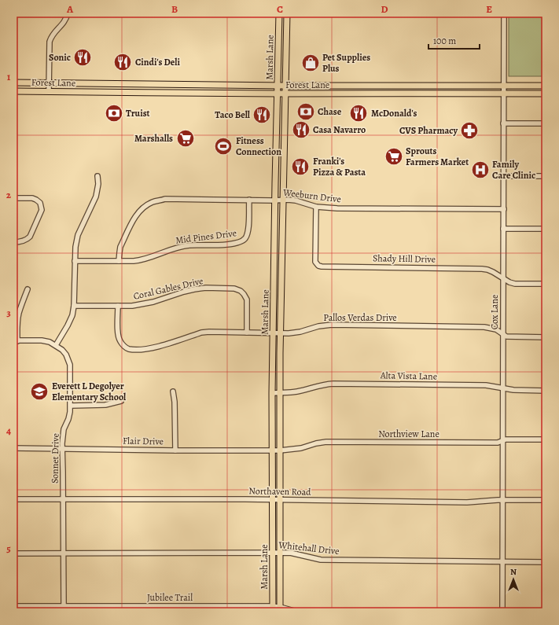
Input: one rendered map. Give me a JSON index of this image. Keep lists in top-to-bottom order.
{
  "streets": {
    "main road": ["Marsh Lane", "Forest Lane"],
    "street": [
      "Weeburn Drive",
      "Mid Pines Drive",
      "Shady Hill Drive",
      "Coral Gables Drive",
      "Cox Lane",
      "Pallos Verdas Drive",
      "Alta Vista Lane",
      "Northview Lane",
      "Flair Drive",
      "Sonnet Drive",
      "Northaven Road",
      "Whitehall Drive",
      "Jubilee Trail"
    ]
  },
  "crossings": [
    ["Marsh Lane", "Forest Lane"],
    ["Marsh Lane", "Weeburn Drive"],
    ["Marsh Lane", "Pallos Verdas Drive"],
    ["Marsh Lane", "Alta Vista Lane"],
    ["Marsh Lane", "Northview Lane"],
    ["Marsh Lane", "Flair Drive"],
    ["Marsh Lane", "Northaven Road"],
    ["Marsh Lane", "Whitehall Drive"],
    ["Marsh Lane", "Jubilee Trail"],
    ["Forest Lane", "Cox Lane"],
    ["Weeburn Drive", "Mid Pines Drive"],
    ["Weeburn Drive", "Shady Hill Drive"],
    ["Weeburn Drive", "Cox Lane"],
    ["Shady Hill Drive", "Cox Lane"],
    ["Coral Gables Drive", "Pallos Verdas Drive"],
    ["Cox Lane", "Pallos Verdas Drive"],
    ["Cox Lane", "Alta Vista Lane"],
    ["Cox Lane", "Northview Lane"],
    ["Cox Lane", "Northaven Road"],
    ["Cox Lane", "Whitehall Drive"],
    ["Northview Lane", "Flair Drive"],
    ["Flair Drive", "Sonnet Drive"],
    ["Sonnet Drive", "Northaven Road"],
    ["Sonnet Drive", "Whitehall Drive"],
    ["Sonnet Drive", "Jubilee Trail"]
  ],
  "places": {
    "restaurant": [
      "Sonic",
      "Cindi's Deli",
      "McDonald's",
      "Taco Bell",
      "Casa Navarro",
      "Franki's Pizza & Pasta"
    ],
    "shop": ["Pet Supplies Plus"],
    "bank": ["Chase", "Truist"],
    "pharmacy": ["CVS Pharmacy"],
    "supermarket": ["Marshalls", "Sprouts Farmers Market"],
    "sports": ["Fitness Connection"],
    "hospital": ["Family Care Clinic"],
    "school or university": ["Everett L Degolyer Elementary School"]
  },
  "scale_bar": "100 m",
  "north": "top",
  "grid": {
    "columns": [
      "A",
      "B",
      "C",
      "D",
      "E"
    ],
    "rows": [
      "1",
      "2",
      "3",
      "4",
      "5"
    ]
  }
}
